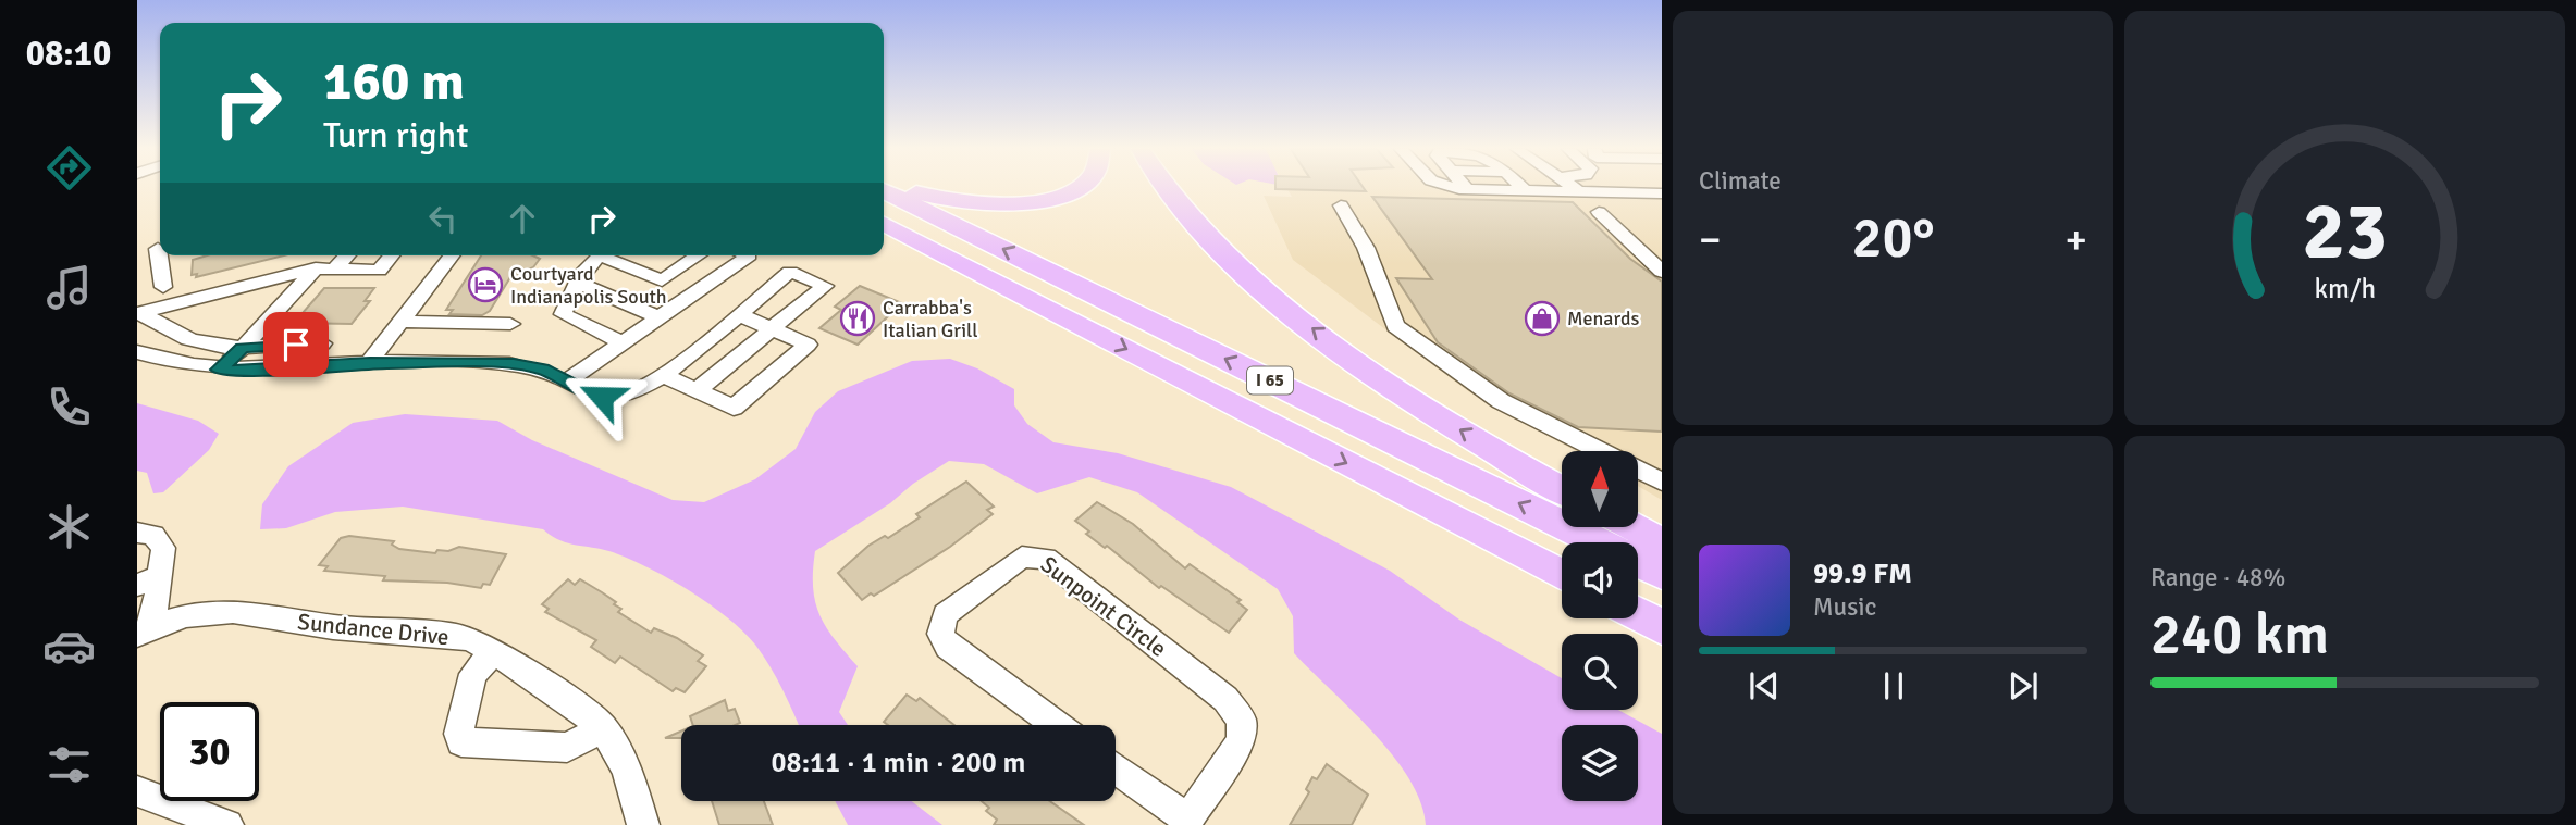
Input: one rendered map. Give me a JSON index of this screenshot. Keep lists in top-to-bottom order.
{
  "streets": {
    "highway": ["I 65"],
    "street": ["Sunpoint Circle", "Sundance Drive"]
  },
  "places": {
    "hotel": ["Courtyard Indianapolis South"],
    "restaurant": ["Carrabba's Italian Grill"],
    "shop": ["Menards"]
  },
  "north": "top",
  "page": {
    "tabs": "08:10",
    "tile": [
      "Climate",
      ["Range · 48%", "240 km"]
    ],
    "turn": ["160 m", "Turn right"],
    "heat": ["−", "20°", "+"],
    "song": ["99.9 FM", "Music"],
    "limit": "30",
    "trip": "08:11 · 1 min · 200 m",
    "gauge": ["23", "km/h"]
  }
}
